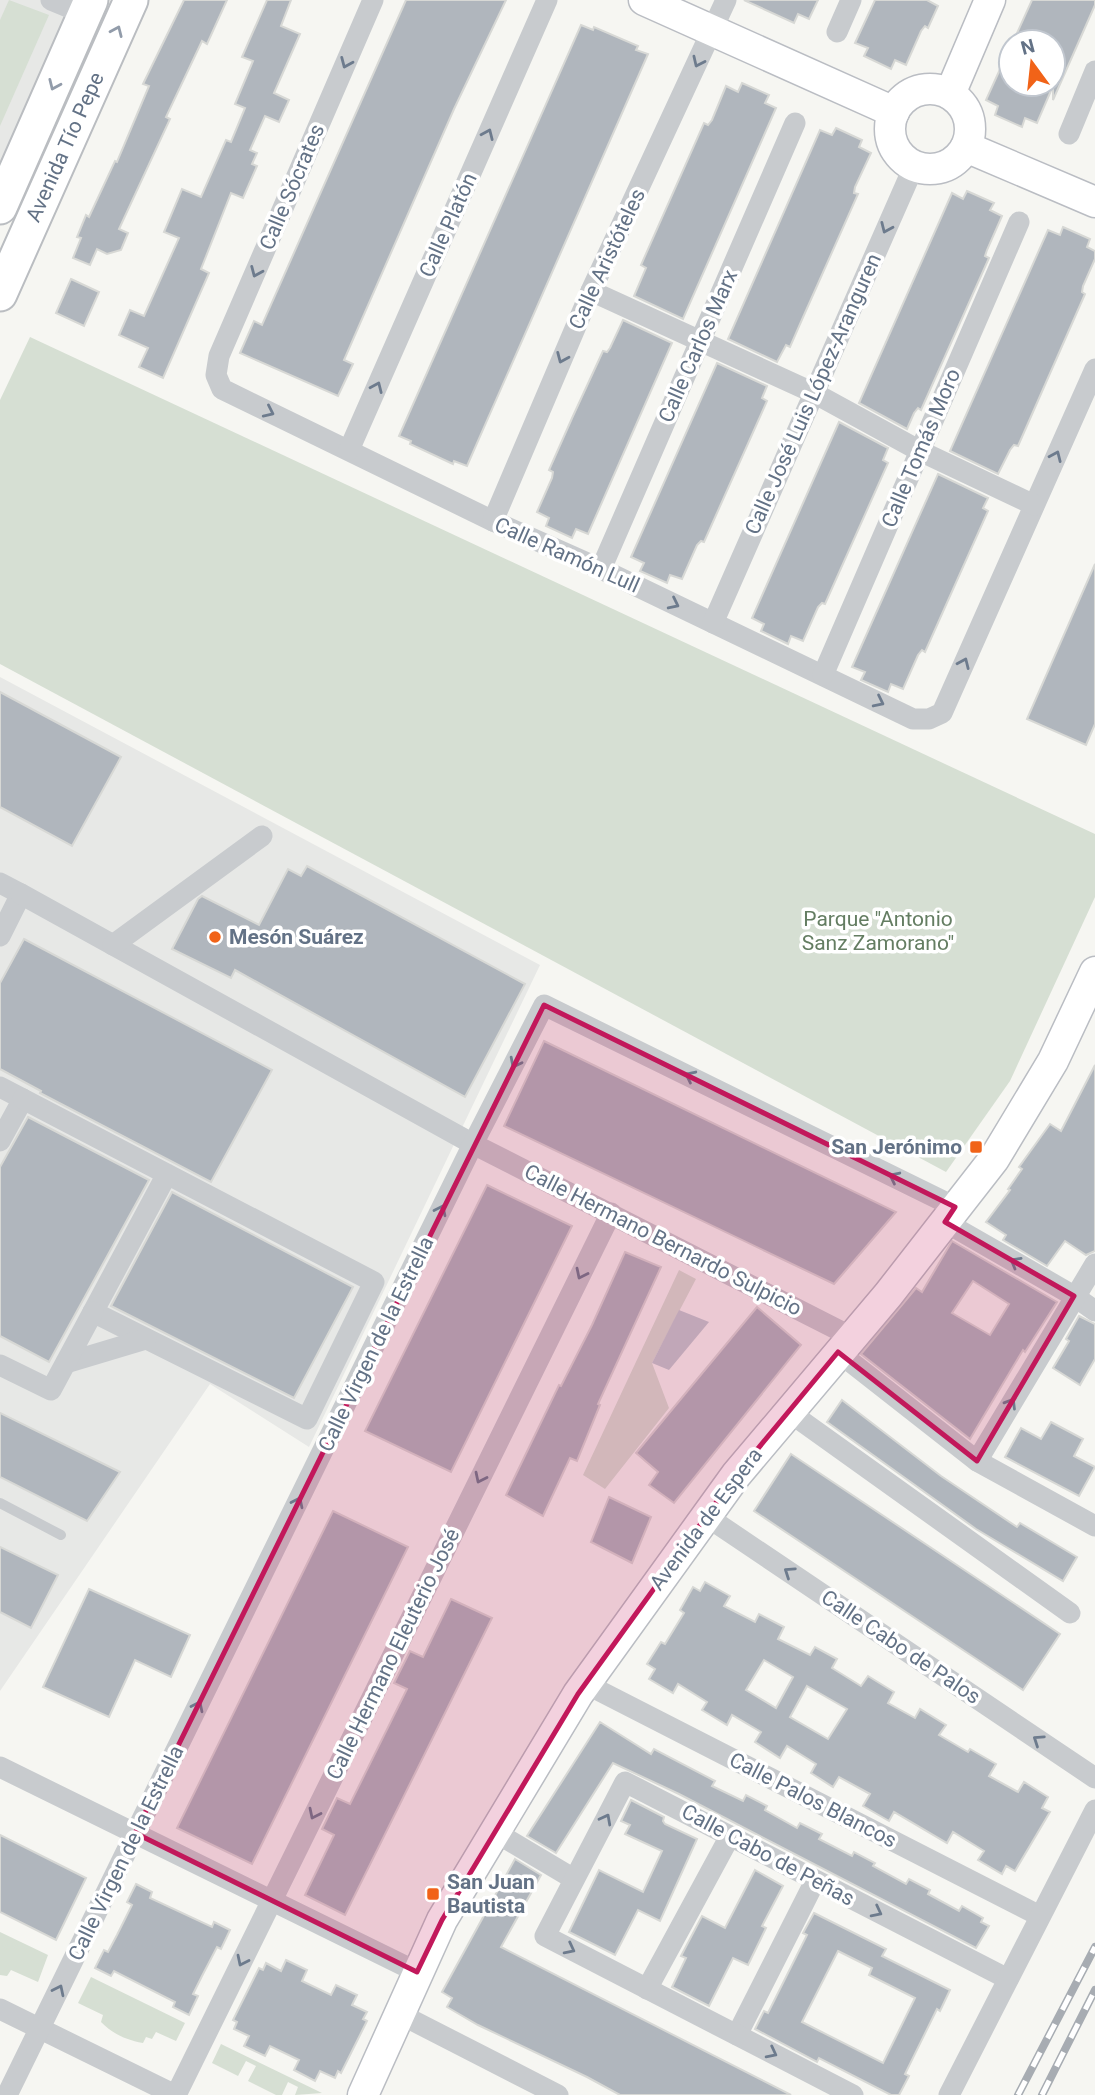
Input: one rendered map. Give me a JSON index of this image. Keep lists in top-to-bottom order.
{
  "streets": {
    "main road": ["Avenida Tío Pepe"],
    "street": [
      "Calle Sócrates",
      "Calle Platón",
      "Calle Aristóteles",
      "Calle Carlos Marx",
      "Calle José Luis López-Aranguren",
      "Calle Tomás Moro",
      "Calle Ramón Lull",
      "Calle Hermano Bernardo Sulpicio",
      "Calle Virgen de la Estrella",
      "Avenida de Espera",
      "Calle Cabo de Palos",
      "Calle Hermano Eleuterio José",
      "Calle Palos Blancos",
      "Calle Cabo de Peñas"
    ]
  },
  "crossings": [
    ["Calle Sócrates", "Calle Ramón Lull"],
    ["Calle Platón", "Calle Ramón Lull"],
    ["Calle Aristóteles", "Calle Ramón Lull"],
    ["Calle Carlos Marx", "Calle Ramón Lull"],
    ["Calle José Luis López-Aranguren", "Calle Ramón Lull"],
    ["Calle Tomás Moro", "Calle Ramón Lull"],
    ["Calle Hermano Bernardo Sulpicio", "Calle Virgen de la Estrella"],
    ["Calle Hermano Bernardo Sulpicio", "Avenida de Espera"],
    ["Calle Hermano Bernardo Sulpicio", "Calle Hermano Eleuterio José"],
    ["Calle Virgen de la Estrella", "Avenida de Espera"],
    ["Avenida de Espera", "Calle Cabo de Palos"],
    ["Avenida de Espera", "Calle Palos Blancos"]
  ],
  "one_way": [
    "Calle Sócrates",
    "Calle Platón",
    "Calle Aristóteles",
    "Calle José Luis López-Aranguren",
    "Calle Hermano Eleuterio José"
  ],
  "parks": ["Parque \"Antonio Sanz Zamorano\""],
  "places": {
    "other": ["Mesón Suárez"],
    "transit": ["San Jerónimo", "San Juan Bautista"]
  },
  "north": "top"
}
